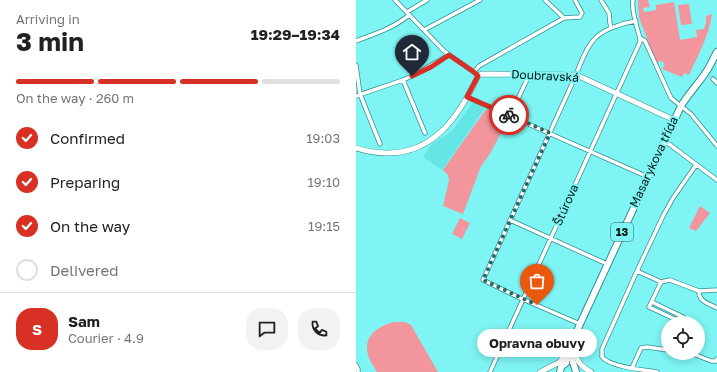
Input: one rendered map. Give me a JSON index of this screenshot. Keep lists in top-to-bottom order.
{
  "streets": {
    "main road": ["Masarykova třída", "13"],
    "street": ["Doubravská", "Štúrova"]
  },
  "crossings": [
    ["Doubravská", "Masarykova třída"],
    ["Doubravská", "Štúrova"]
  ],
  "places": ["Opravna obuvy"],
  "page": {
    "heading": ["3 min", "Arriving in", "19:29–19:34"],
    "panel": ["Sam", "Courier · 4.9"],
    "bar": "On the way · 260 m",
    "list": [
      ["Confirmed", "19:03"],
      ["Preparing", "19:10"],
      ["On the way", "19:15"],
      "Delivered"
    ],
    "round": "S",
    "bubble": "Opravna obuvy"
  }
}
